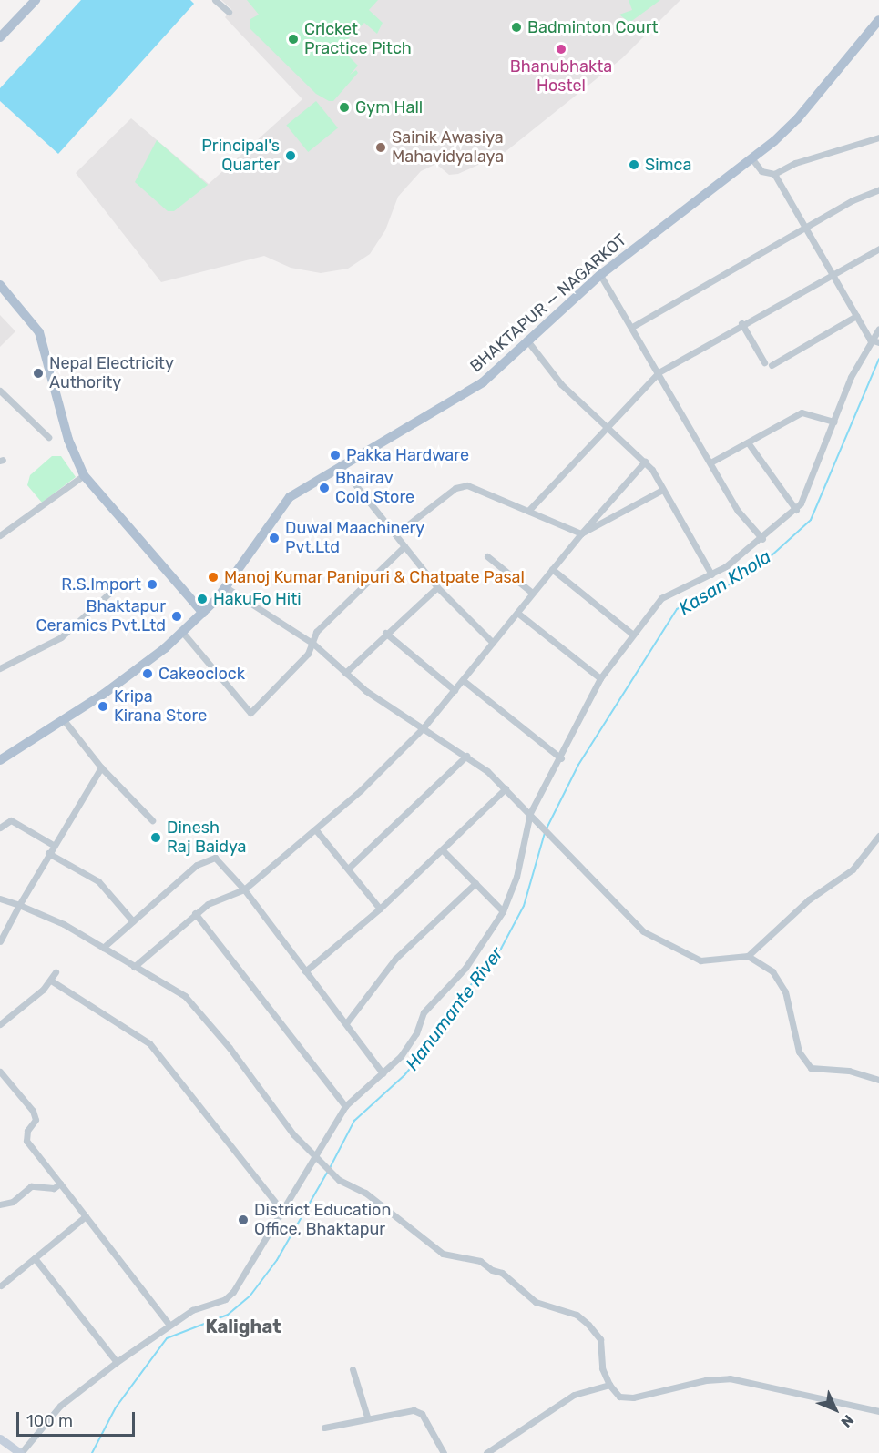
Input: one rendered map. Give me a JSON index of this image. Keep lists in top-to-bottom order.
{
  "streets": {
    "main road": ["BHAKTAPUR — NAGARKOT"]
  },
  "districts": ["Kalighat"],
  "water": ["Kasan Khola", "Hanumante River"],
  "places": [
    "Badminton Court",
    "Cricket Practice Pitch",
    "Bhanubhakta Hostel",
    "Gym Hall",
    "Sainik Awasiya Mahavidyalaya",
    "Principal's Quarter",
    "Simca",
    "Nepal Electricity Authority",
    "Pakka Hardware",
    "Bhairav Cold Store",
    "Duwal Maachinery Pvt.Ltd",
    "Manoj Kumar Panipuri & Chatpate Pasal",
    "R.S.Import",
    "HakuFo Hiti",
    "Bhaktapur Ceramics Pvt.Ltd",
    "Cakeoclock",
    "Kripa Kirana Store",
    "Dinesh Raj Baidya",
    "District Education Office, Bhaktapur"
  ],
  "scale_bar": "100 m",
  "north": "bottom right"
}
